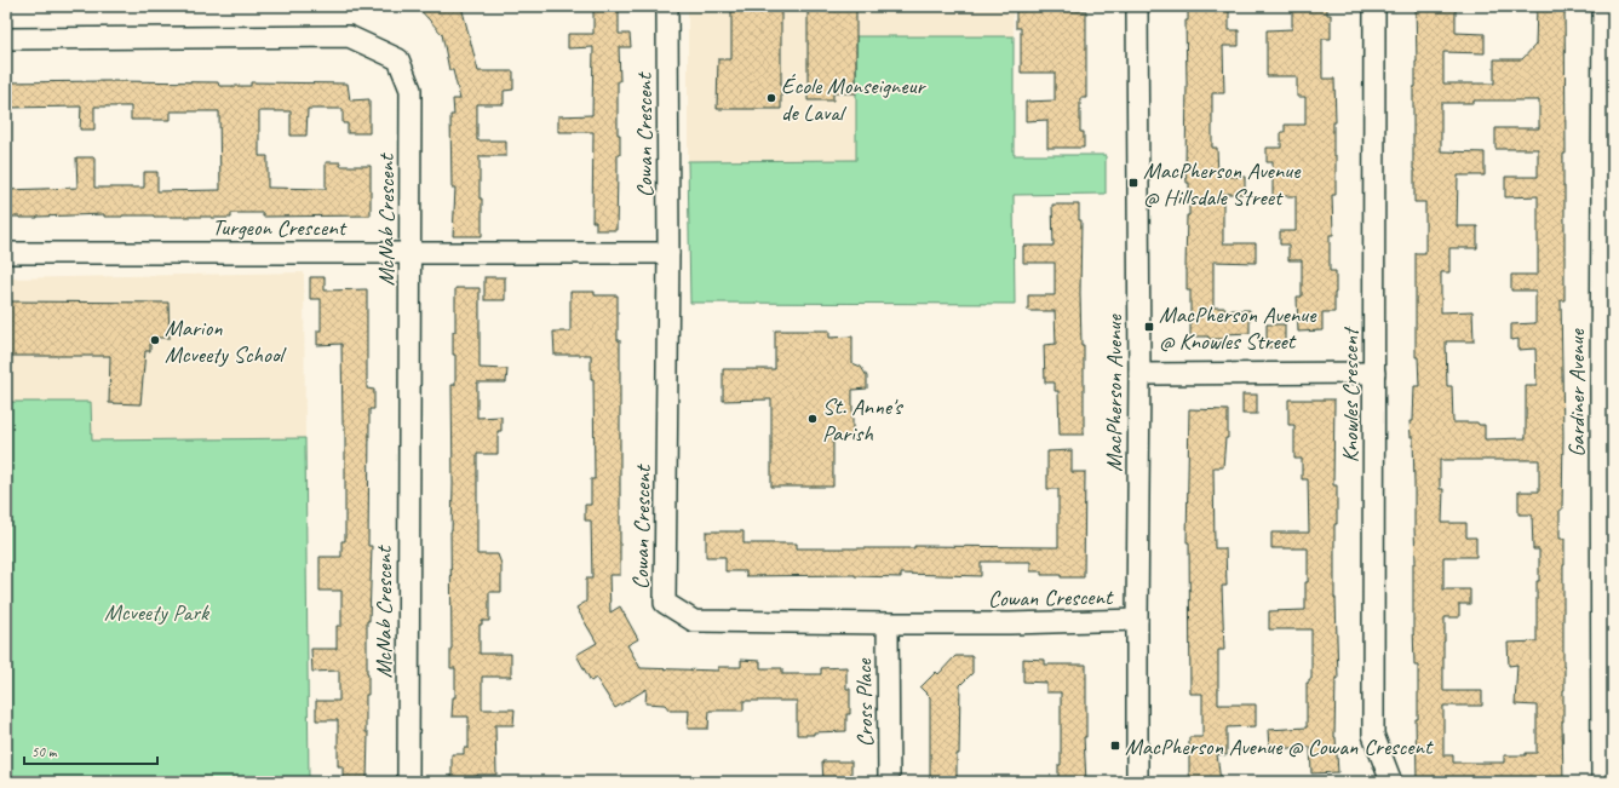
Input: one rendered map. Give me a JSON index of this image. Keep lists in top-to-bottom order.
{
  "streets": {
    "street": [
      "Cowan Crescent",
      "McNab Crescent",
      "Turgeon Crescent",
      "MacPherson Avenue",
      "Gardiner Avenue",
      "Knowles Crescent",
      "Cross Place"
    ]
  },
  "crossings": [
    ["Cowan Crescent", "Turgeon Crescent"],
    ["Cowan Crescent", "MacPherson Avenue"],
    ["Cowan Crescent", "Cross Place"],
    ["McNab Crescent", "Turgeon Crescent"]
  ],
  "parks": ["Mcveety Park"],
  "places": {
    "other": ["École Monseigneur de Laval", "Marion Mcveety School", "St. Anne's Parish"],
    "transit": ["MacPherson Avenue @ Hillsdale Street", "MacPherson Avenue @ Knowles Street", "MacPherson Avenue @ Cowan Crescent"]
  },
  "scale_bar": "50 m"
}
